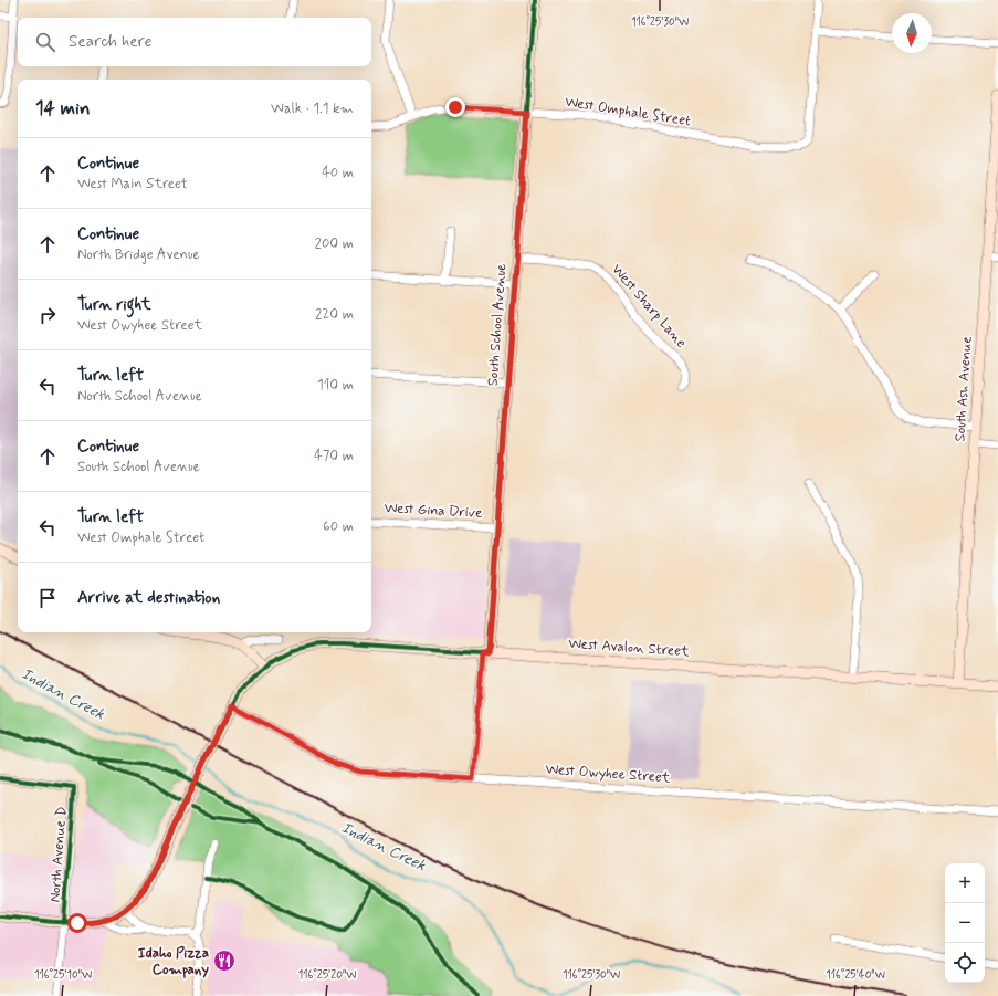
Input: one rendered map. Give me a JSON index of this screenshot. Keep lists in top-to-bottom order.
{
  "streets": {
    "street": [
      "West Omphale Street",
      "West Sharp Lane",
      "South School Avenue",
      "South Ash Avenue",
      "West Gina Drive",
      "West Avalon Street",
      "West Owyhee Street",
      "North Avenue D"
    ]
  },
  "crossings": [
    ["West Omphale Street", "South School Avenue"],
    ["West Sharp Lane", "South School Avenue"],
    ["South School Avenue", "West Gina Drive"],
    ["South School Avenue", "West Avalon Street"],
    ["South Ash Avenue", "West Avalon Street"],
    ["West Avalon Street", "West Owyhee Street"]
  ],
  "water": ["Indian Creek"],
  "places": {
    "restaurant": ["Idaho Pizza Company"]
  },
  "north": "bottom",
  "page": {
    "search": "Search here",
    "heading": ["14 min", "Walk · 1.1 km"],
    "list": [
      ["Continue", "West Main Street", "40 m"],
      ["Continue", "North Bridge Avenue", "200 m"],
      ["Turn right", "West Owyhee Street", "220 m"],
      ["Turn left", "North School Avenue", "110 m"],
      ["Continue", "South School Avenue", "470 m"],
      ["Turn left", "West Omphale Street", "60 m"],
      "Arrive at destination"
    ],
    "map_buttons": ["+", "−"]
  },
  "coordinates": [
    "116°25'30\"W",
    "116°25'10\"W",
    "116°25'20\"W",
    "116°25'40\"W"
  ]
}
